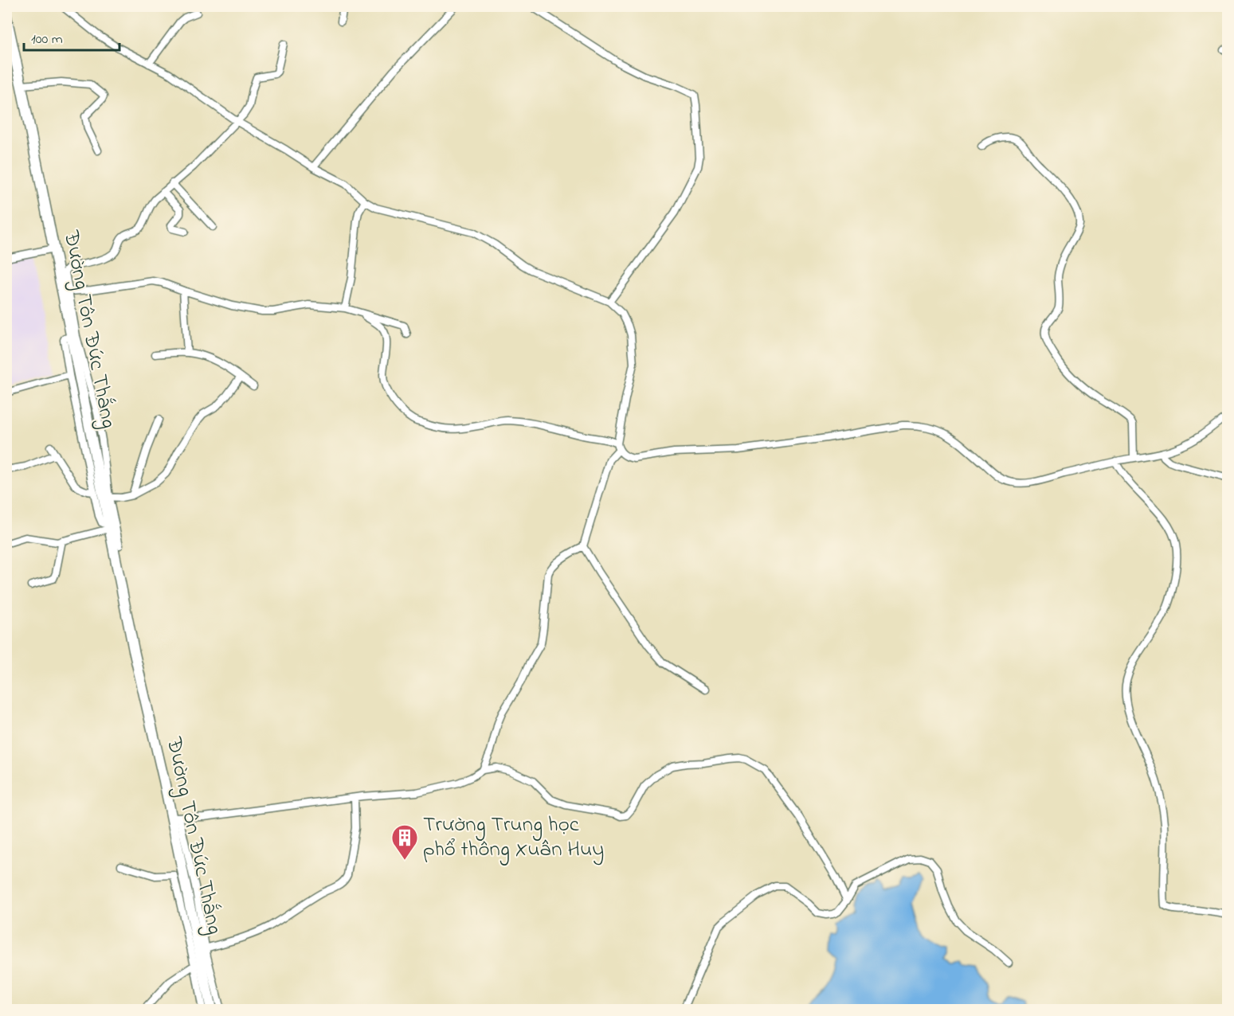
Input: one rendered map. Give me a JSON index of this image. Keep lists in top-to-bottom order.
{
  "streets": {
    "highway": ["Đường Tôn Đức Thắng"]
  },
  "places": {
    "building": ["Trường Trung học phổ thông Xuân Huy"]
  },
  "scale_bar": "100 m"
}
